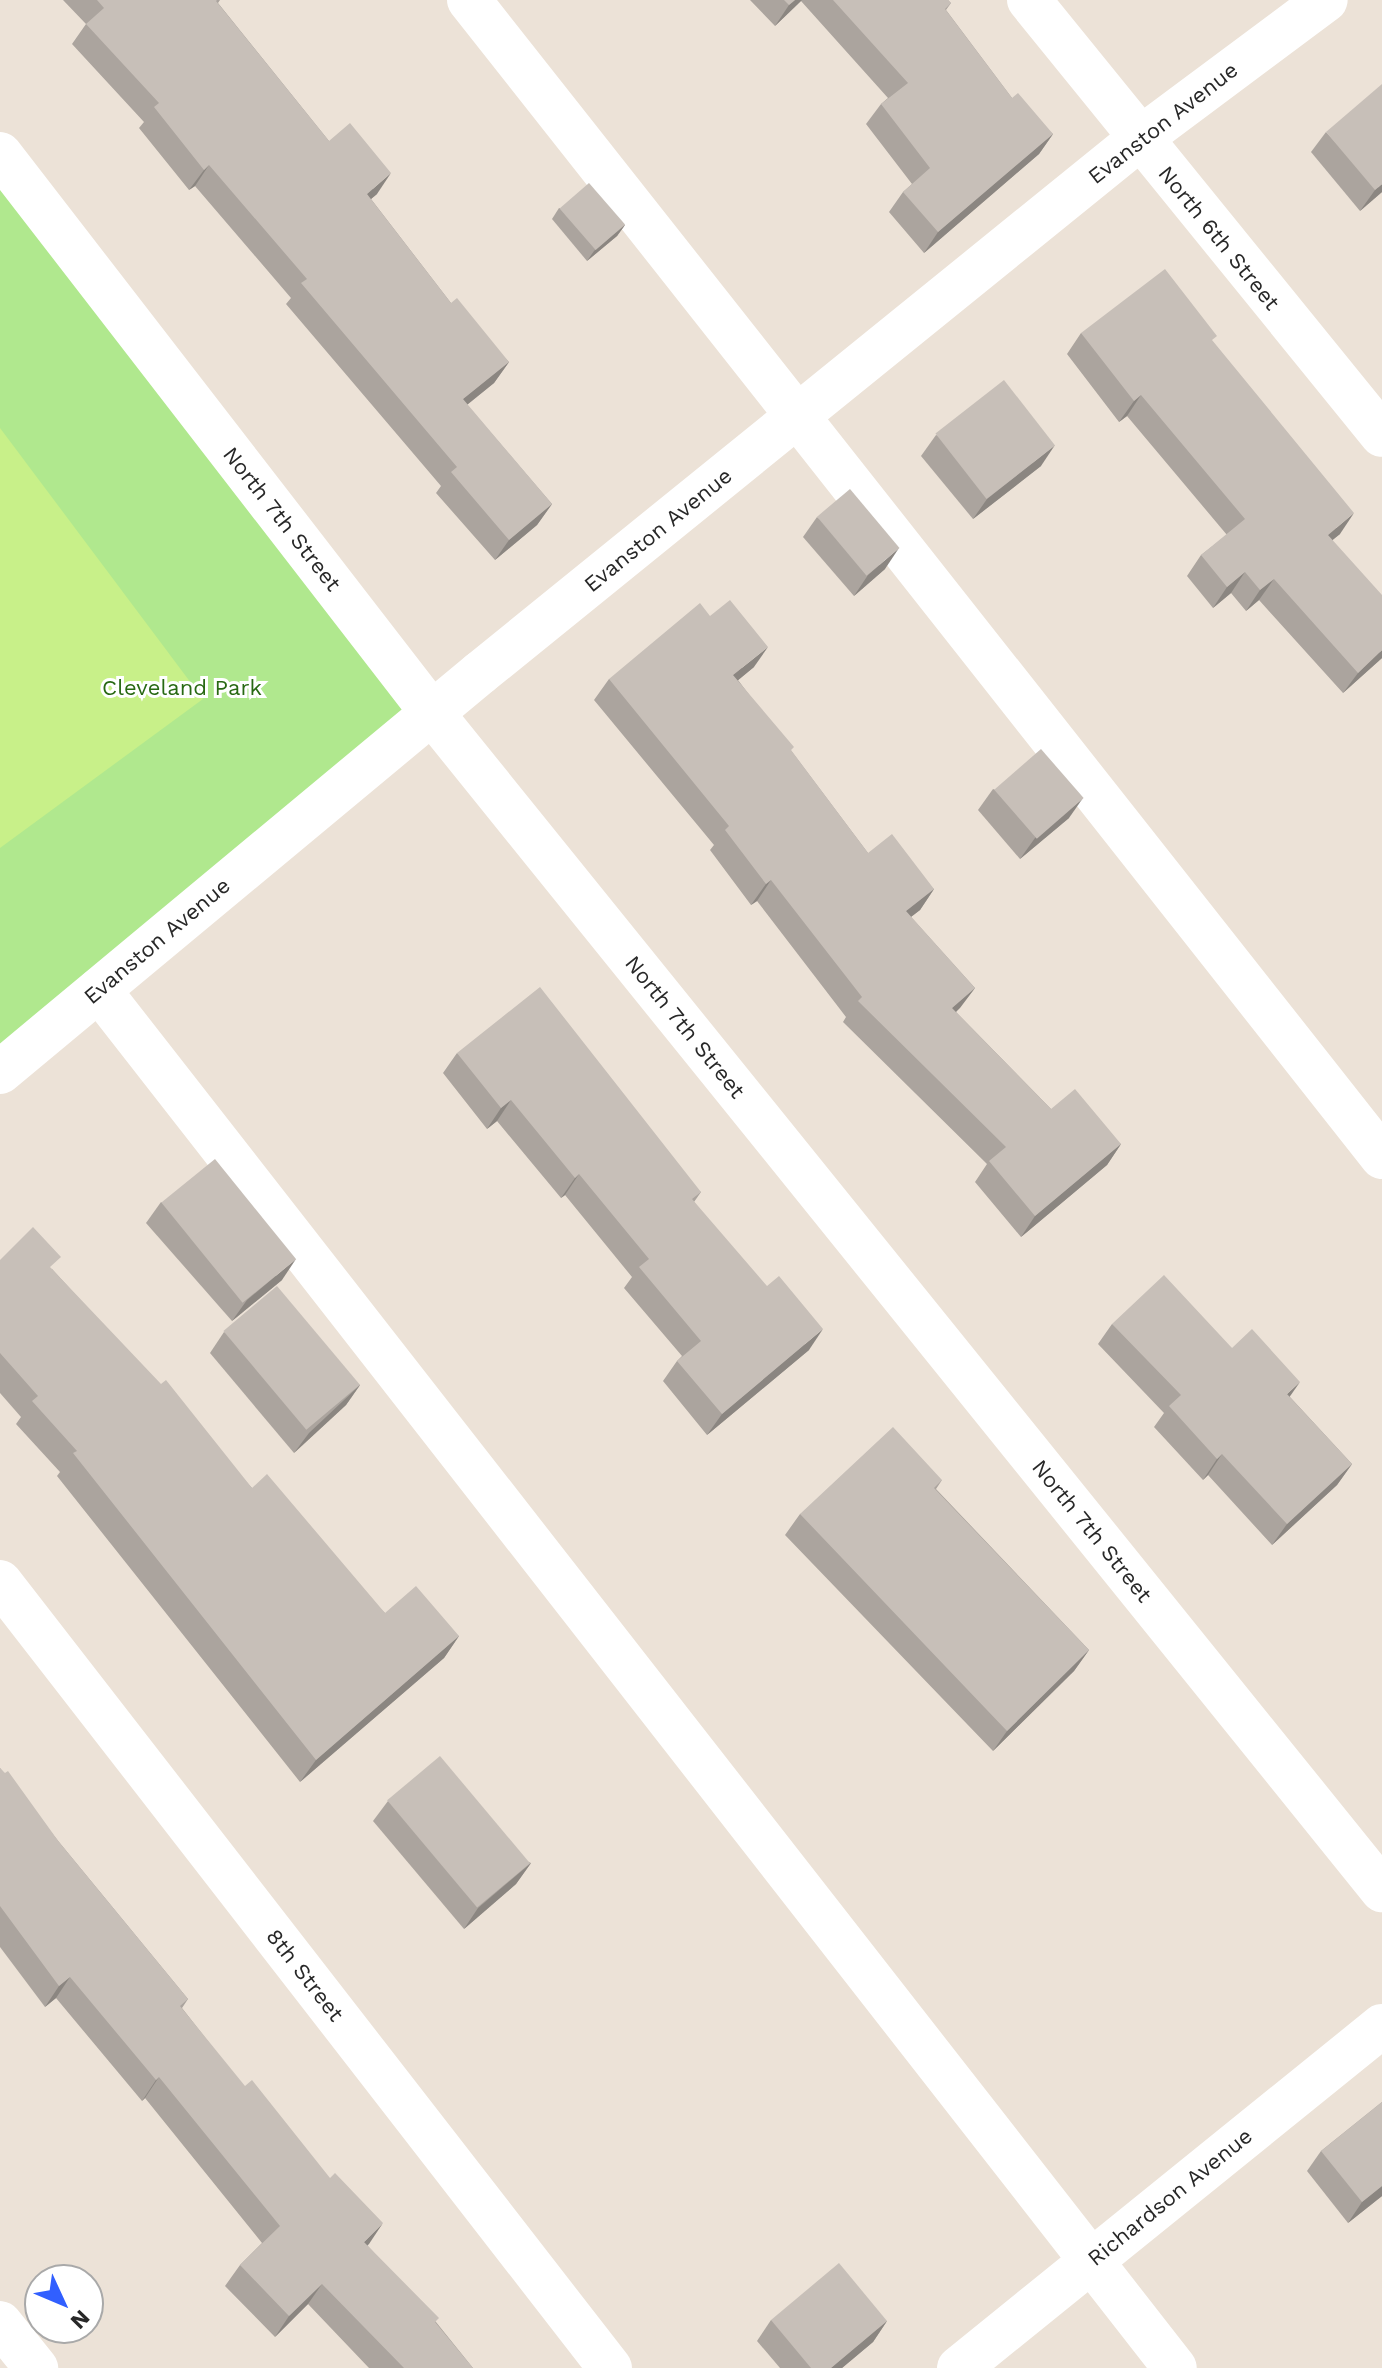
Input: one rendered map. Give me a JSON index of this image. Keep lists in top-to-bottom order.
{
  "streets": {
    "street": [
      "Evanston Avenue",
      "North 6th Street",
      "North 7th Street",
      "8th Street",
      "Richardson Avenue"
    ]
  },
  "crossings": [
    ["Evanston Avenue", "North 6th Street"],
    ["Evanston Avenue", "North 7th Street"]
  ],
  "parks": ["Cleveland Park"],
  "north": "bottom right"
}
